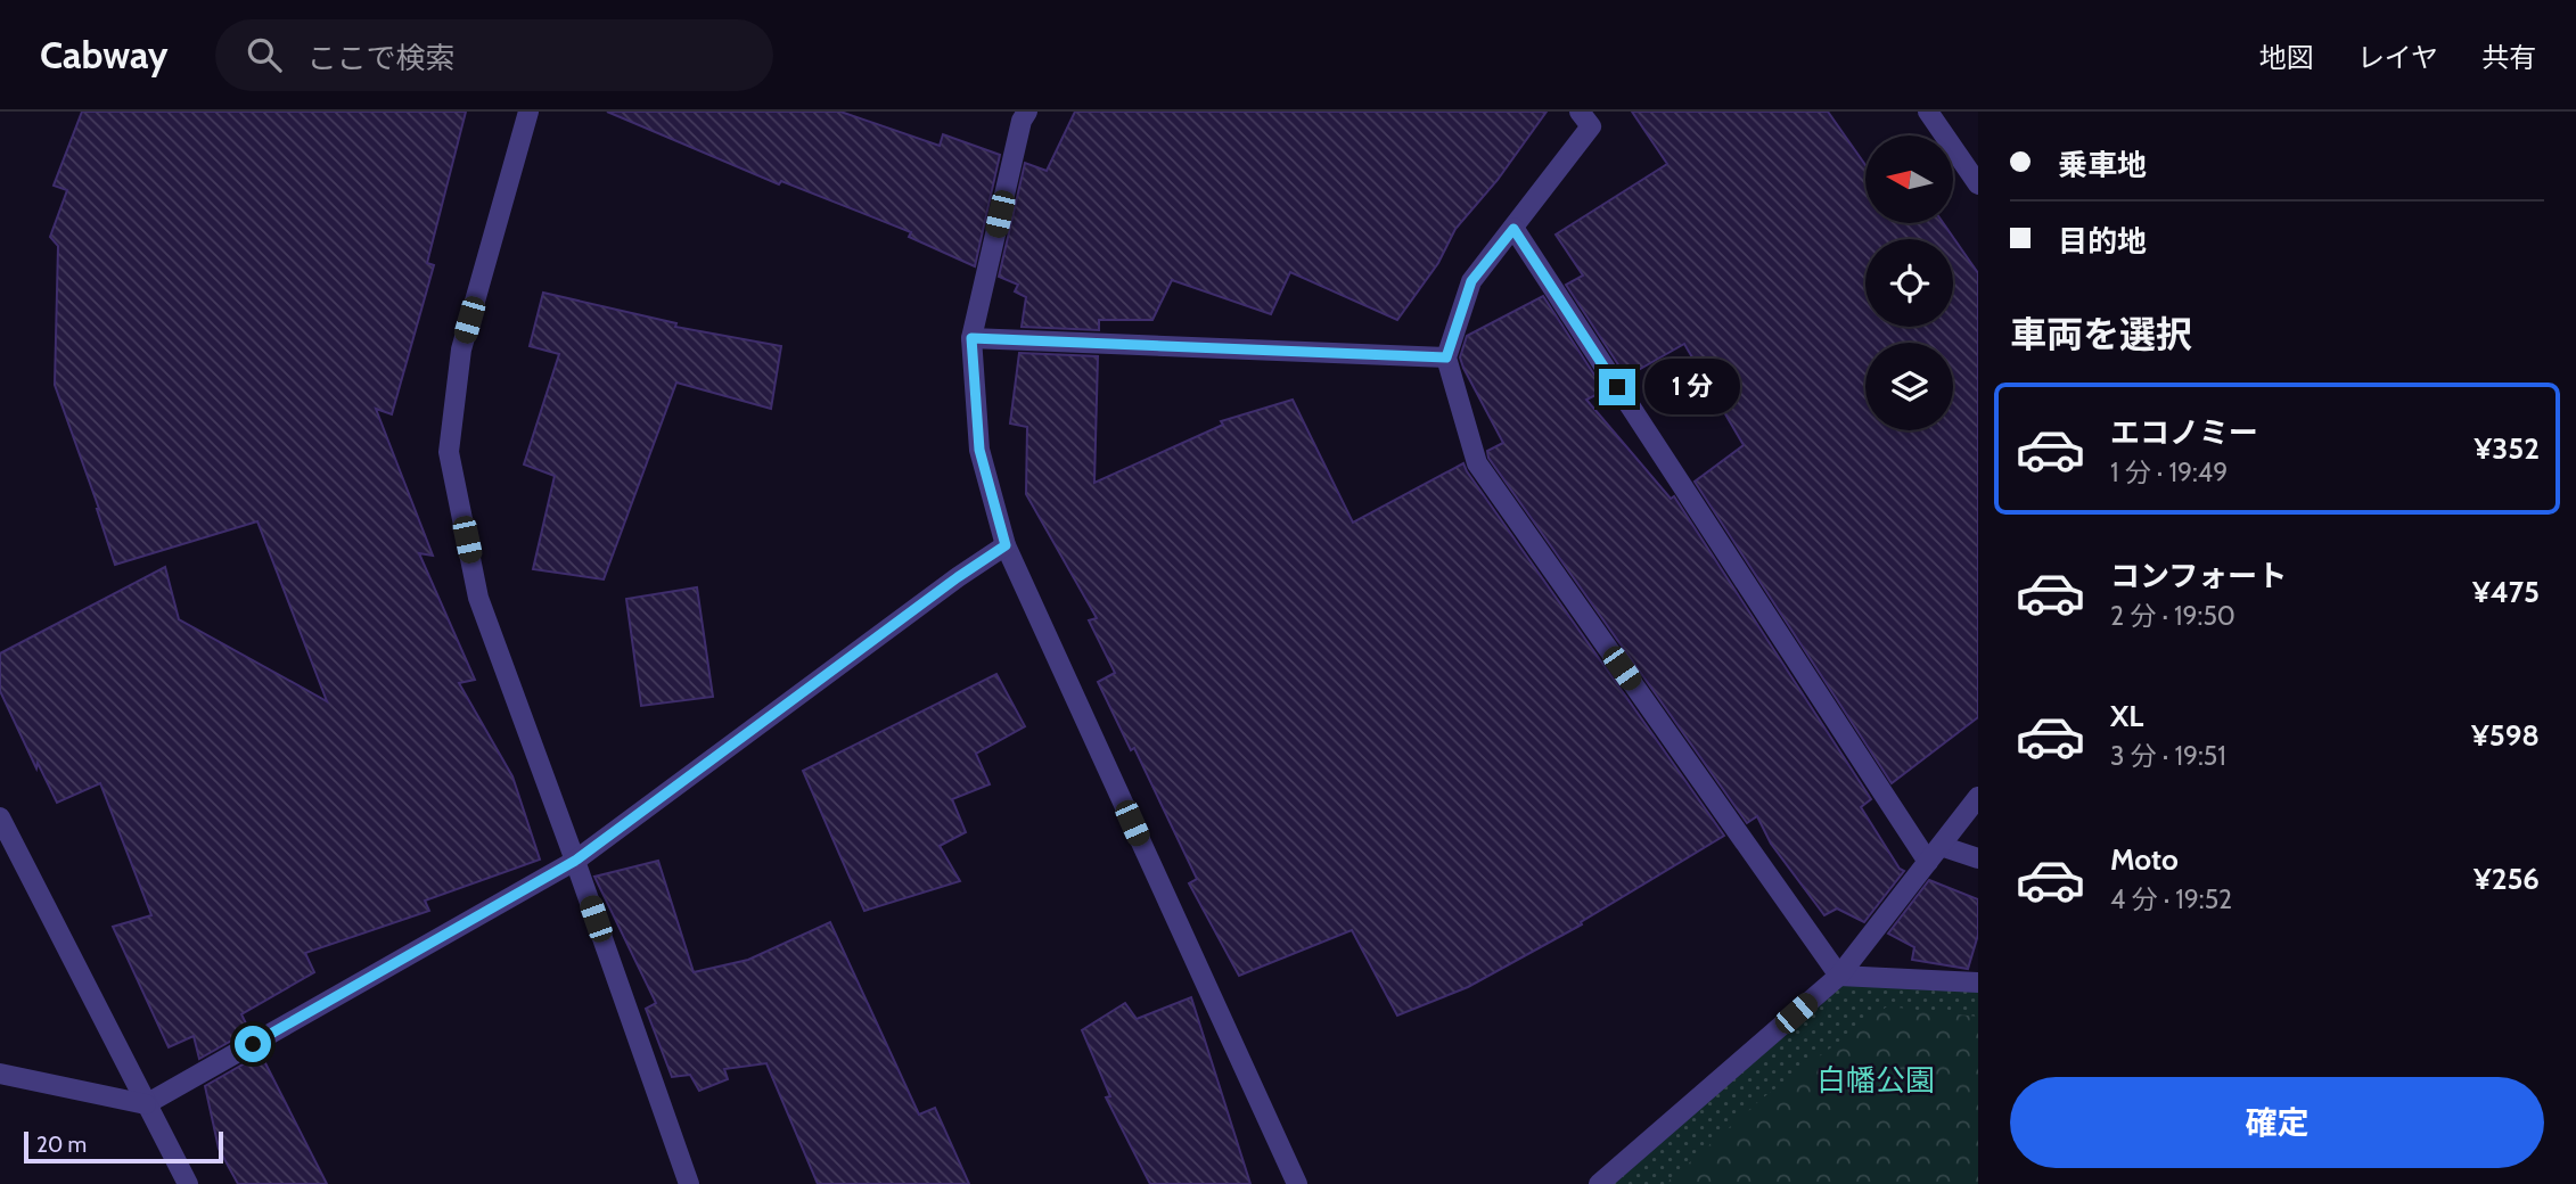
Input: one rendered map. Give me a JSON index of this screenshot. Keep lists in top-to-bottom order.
{
  "parks": ["白幡公園"],
  "scale_bar": "20 m",
  "north": "left",
  "page": {
    "header": "Cabway",
    "search": "ここで検索",
    "nav": ["地図", "レイヤ", "共有"],
    "banner": ["乗車地", "目的地"],
    "heading": "車両を選択",
    "bubble": "1 分",
    "list": [
      {
        "name": "エコノミー",
        "note": "1 分 · 19:49",
        "value": "¥352"
      },
      {
        "name": "コンフォート",
        "note": "2 分 · 19:50",
        "value": "¥475"
      },
      {
        "name": "XL",
        "note": "3 分 · 19:51",
        "value": "¥598"
      },
      {
        "name": "Moto",
        "note": "4 分 · 19:52",
        "value": "¥256"
      }
    ],
    "buttons": "確定",
    "scale": "20 m"
  }
}
